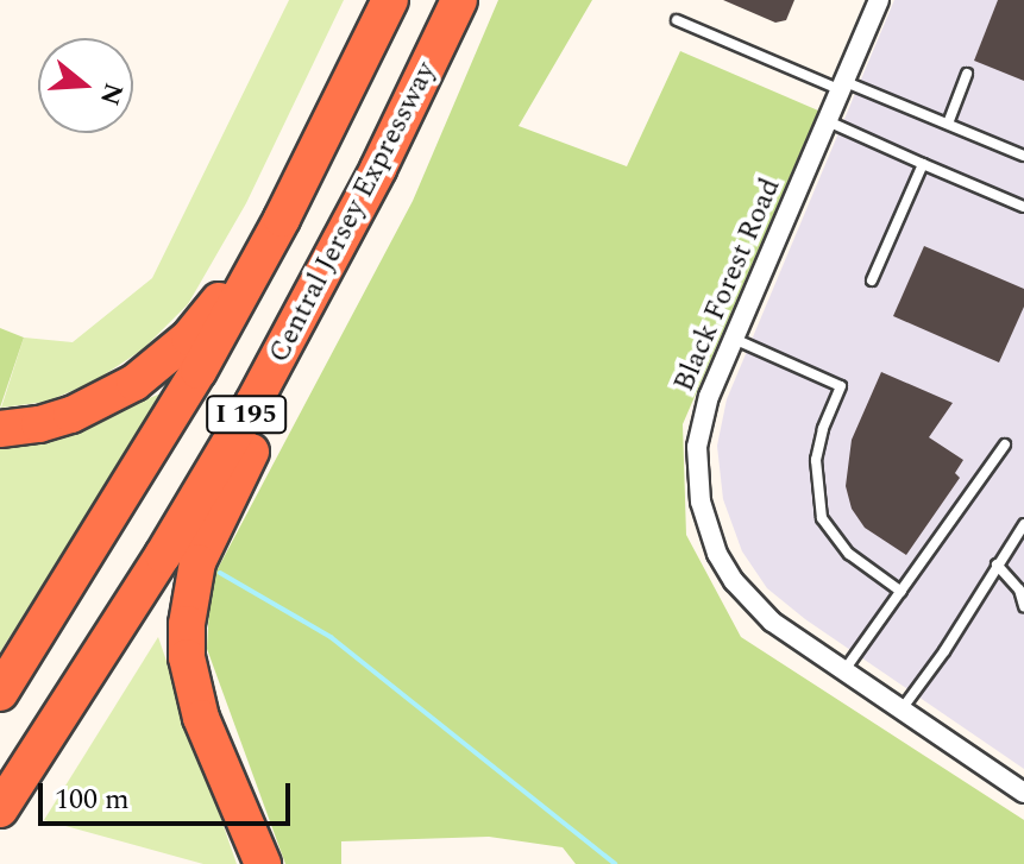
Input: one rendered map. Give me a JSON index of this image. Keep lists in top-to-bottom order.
{
  "streets": {
    "highway": ["Central Jersey Expressway", "I 195"],
    "street": ["Black Forest Road"]
  },
  "scale_bar": "100 m",
  "north": "right"
}
